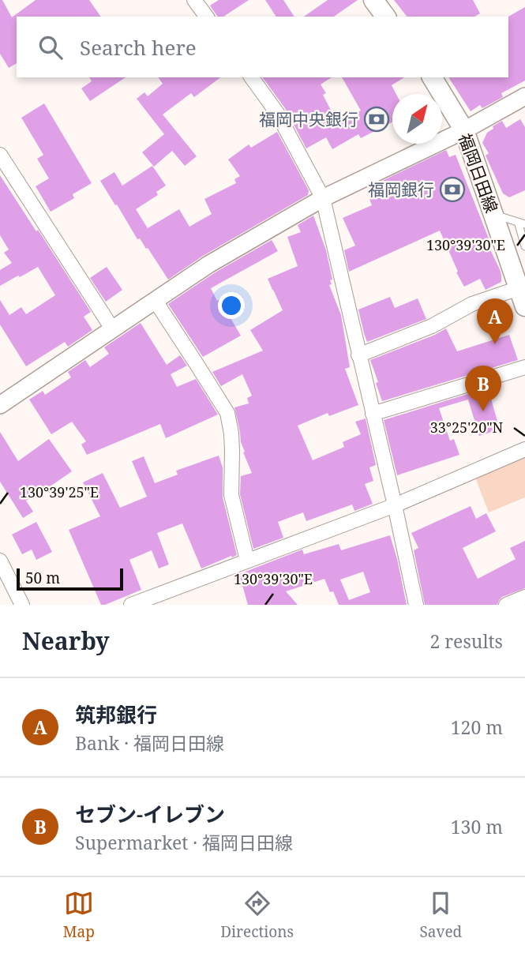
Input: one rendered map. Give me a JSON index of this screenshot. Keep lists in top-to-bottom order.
{
  "streets": {
    "main road": ["福岡日田線"]
  },
  "places": {
    "bank": ["福岡中央銀行", "福岡銀行"]
  },
  "scale_bar": "50 m",
  "north": "top right",
  "page": {
    "search": "Search here",
    "pins": ["A", "B"],
    "scale": "50 m",
    "heading": ["Nearby", "2 results"],
    "list": [
      {
        "mark": "A",
        "name": "筑邦銀行",
        "note": "Bank · 福岡日田線",
        "value": "120 m"
      },
      {
        "mark": "B",
        "name": "セブン-イレブン",
        "note": "Supermarket · 福岡日田線",
        "value": "130 m"
      }
    ],
    "nav": ["Map", "Directions", "Saved"]
  },
  "coordinates": ["130°39'30\"E", "33°25'20\"N", "130°39'25\"E"]
}
